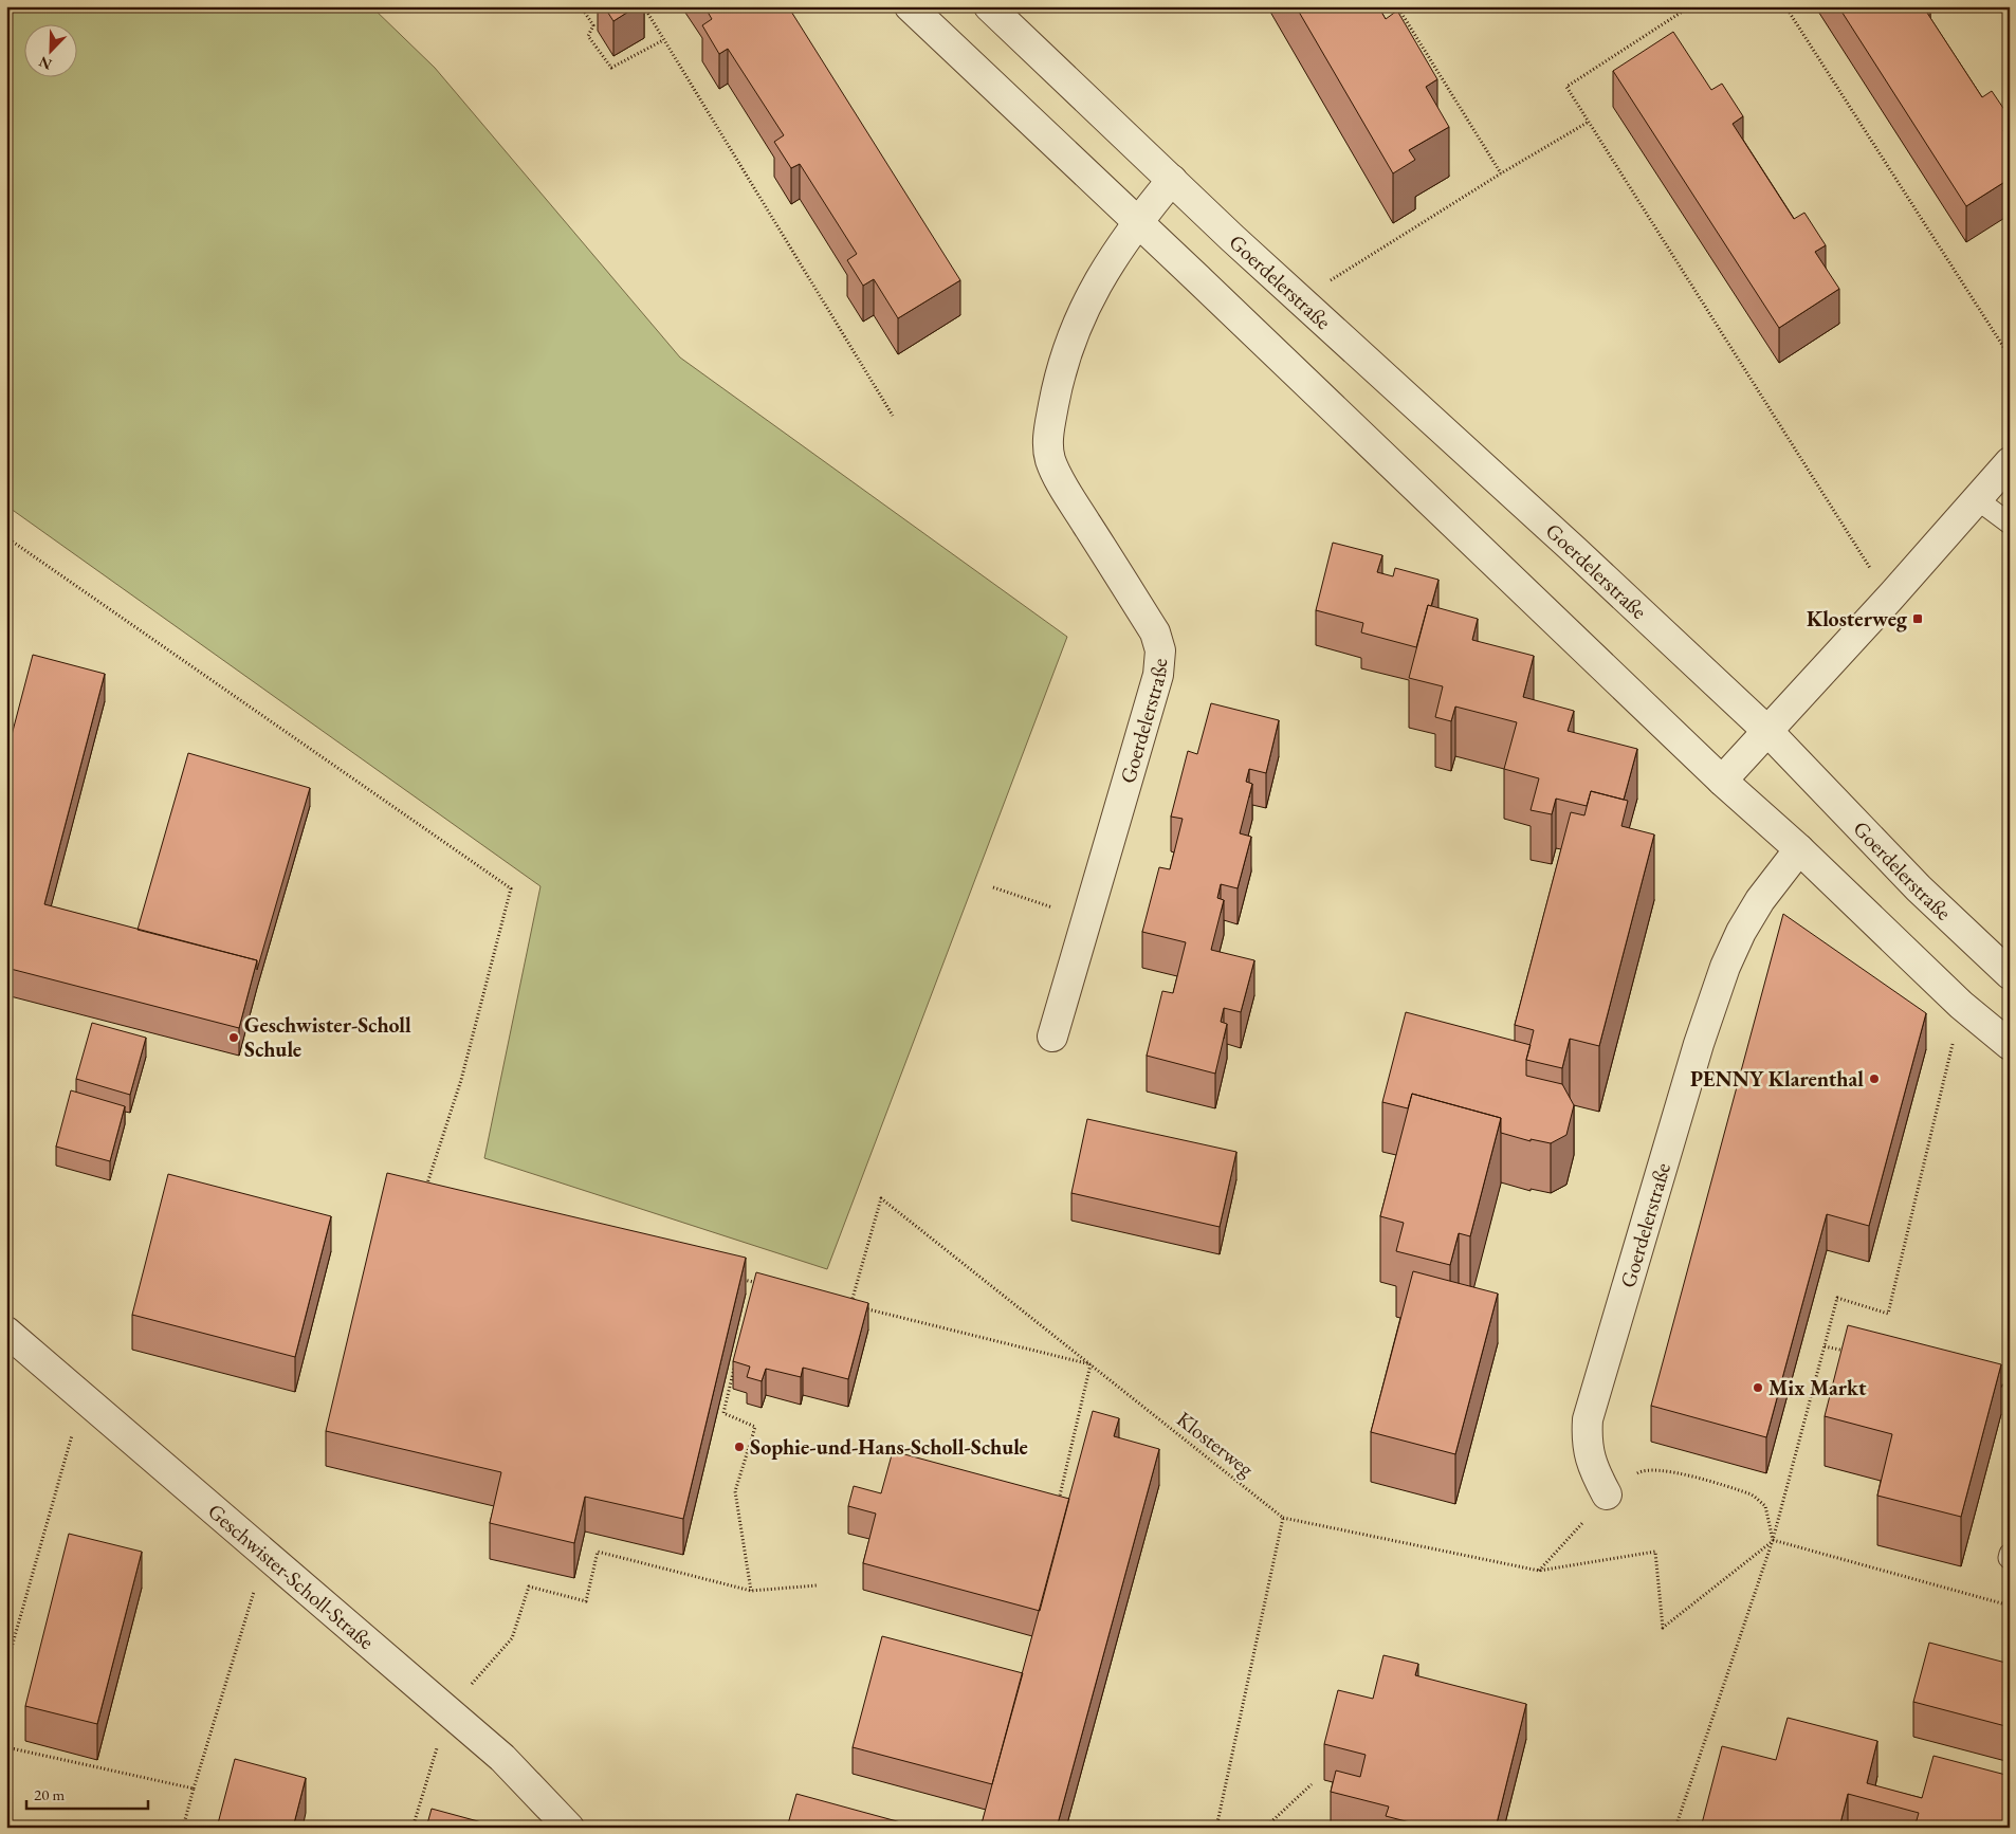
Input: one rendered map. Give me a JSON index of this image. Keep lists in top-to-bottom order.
{
  "streets": {
    "street": ["Goerdelerstraße", "Geschwister-Scholl-Straße"],
    "path": ["Klosterweg"]
  },
  "places": {
    "transit": ["Klosterweg"],
    "other": [
      "Geschwister-Scholl Schule",
      "PENNY Klarenthal",
      "Mix Markt",
      "Sophie-und-Hans-Scholl-Schule"
    ]
  },
  "scale_bar": "20 m",
  "north": "bottom left"
}
